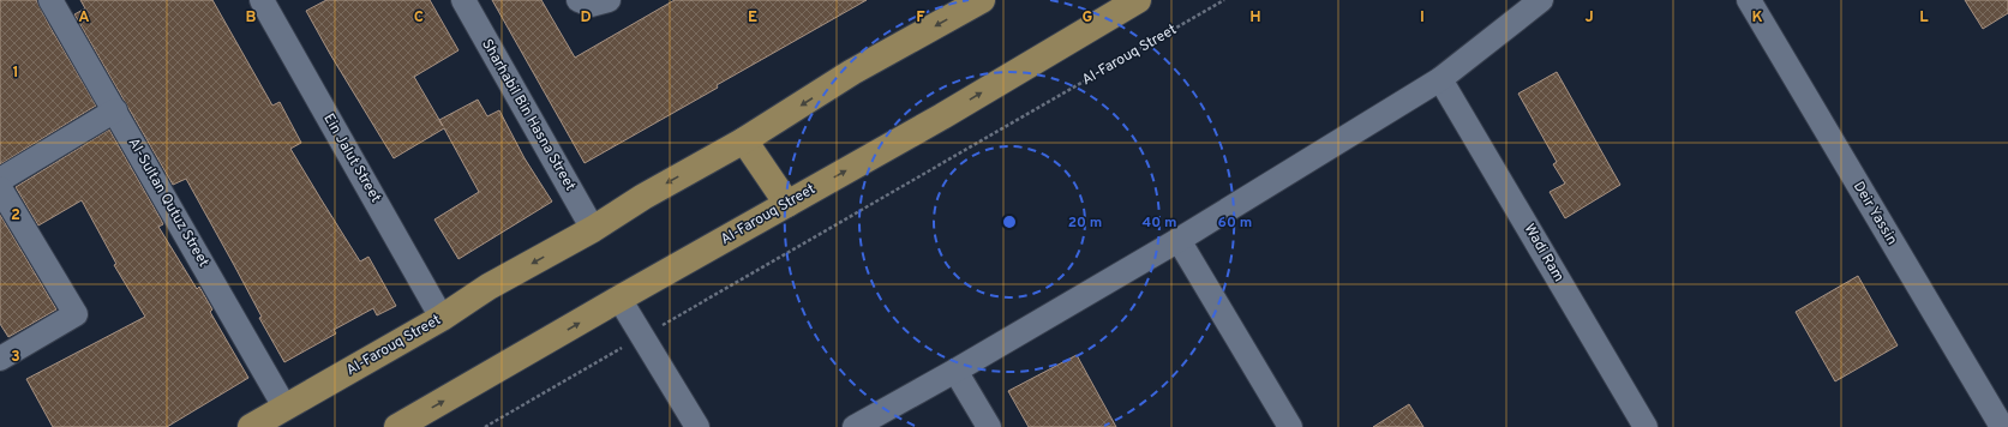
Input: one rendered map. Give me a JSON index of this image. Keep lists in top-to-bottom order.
{
  "streets": {
    "main road": ["Al-Farouq Street"],
    "street": [
      "Sharhabil Bin Hasna Street",
      "Ein Jalut Street",
      "Al-Sultan Qutuz Street",
      "Deir Yassin",
      "Wadi Ram"
    ]
  },
  "crossings": [
    ["Al-Farouq Street", "Sharhabil Bin Hasna Street"],
    ["Al-Farouq Street", "Ein Jalut Street"],
    ["Al-Farouq Street", "Al-Sultan Qutuz Street"]
  ],
  "grid": {
    "columns": [
      "A",
      "B",
      "C",
      "D",
      "E",
      "F",
      "G",
      "H",
      "I",
      "J",
      "K",
      "L"
    ],
    "rows": ["1", "2", "3"]
  },
  "rings": ["20 m", "40 m", "60 m"]
}
